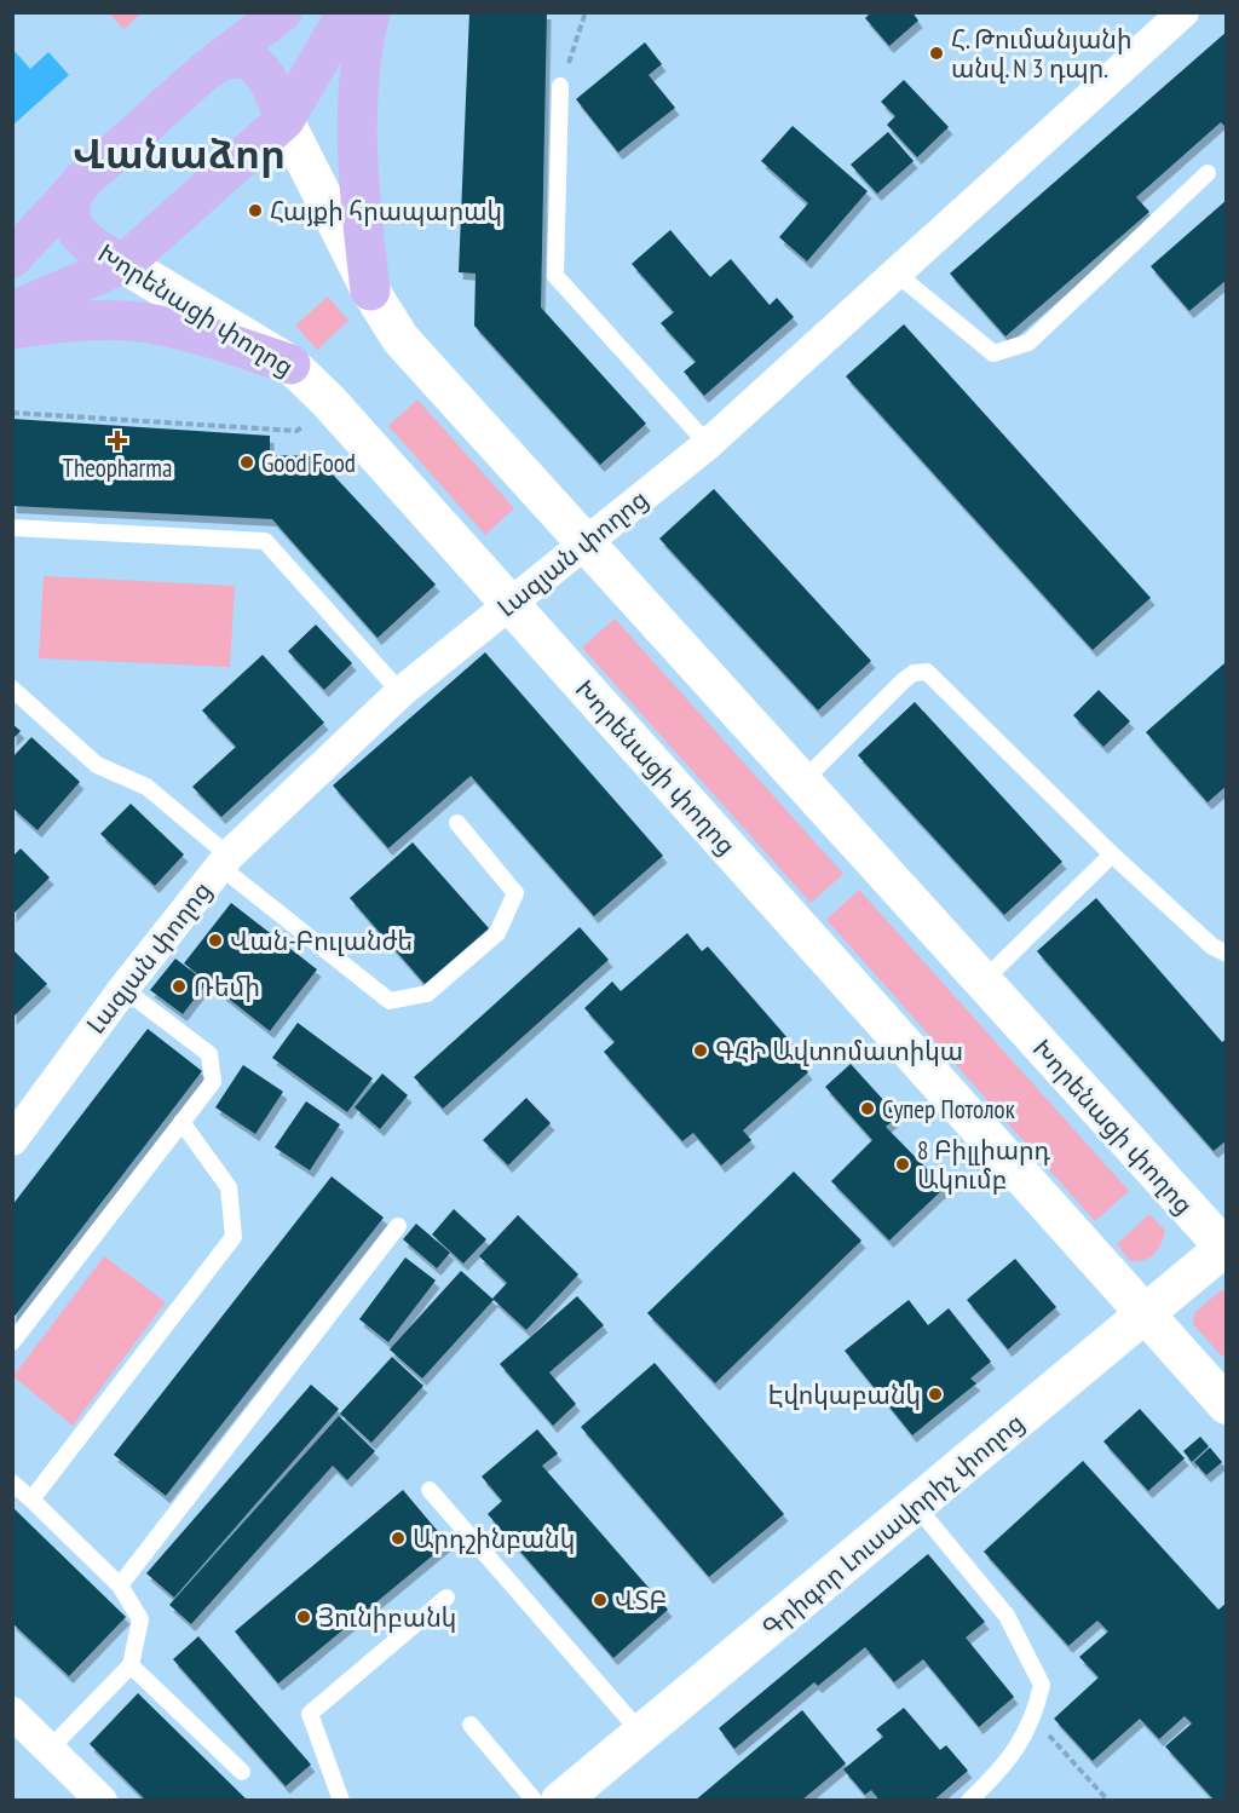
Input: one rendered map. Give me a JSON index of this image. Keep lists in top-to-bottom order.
{
  "streets": {
    "main road": ["Խորենացի փողոց"],
    "street": ["Լազյան փողոց", "Գրիգոր Լուսավորիչ փողոց"]
  },
  "crossings": [
    ["Խորենացի փողոց", "Լազյան փողոց"],
    ["Խորենացի փողոց", "Գրիգոր Լուսավորիչ փողոց"]
  ],
  "districts": ["Վանաձոր"],
  "places": {
    "other": [
      "Հ. Թումանյանի անվ. N 3 դպր.",
      "Հայքի հրապարակ",
      "Good Food",
      "Վան-Բուլանժե",
      "Ռեմի",
      "ԳՀԻ Ավտոմատիկա",
      "Супер Потолок",
      "8 Բիլլիարդ Ակումբ",
      "Էվոկաբանկ",
      "Արդշինբանկ",
      "ՎՏԲ",
      "Յունիբանկ"
    ],
    "health": ["Theopharma"]
  }
}
